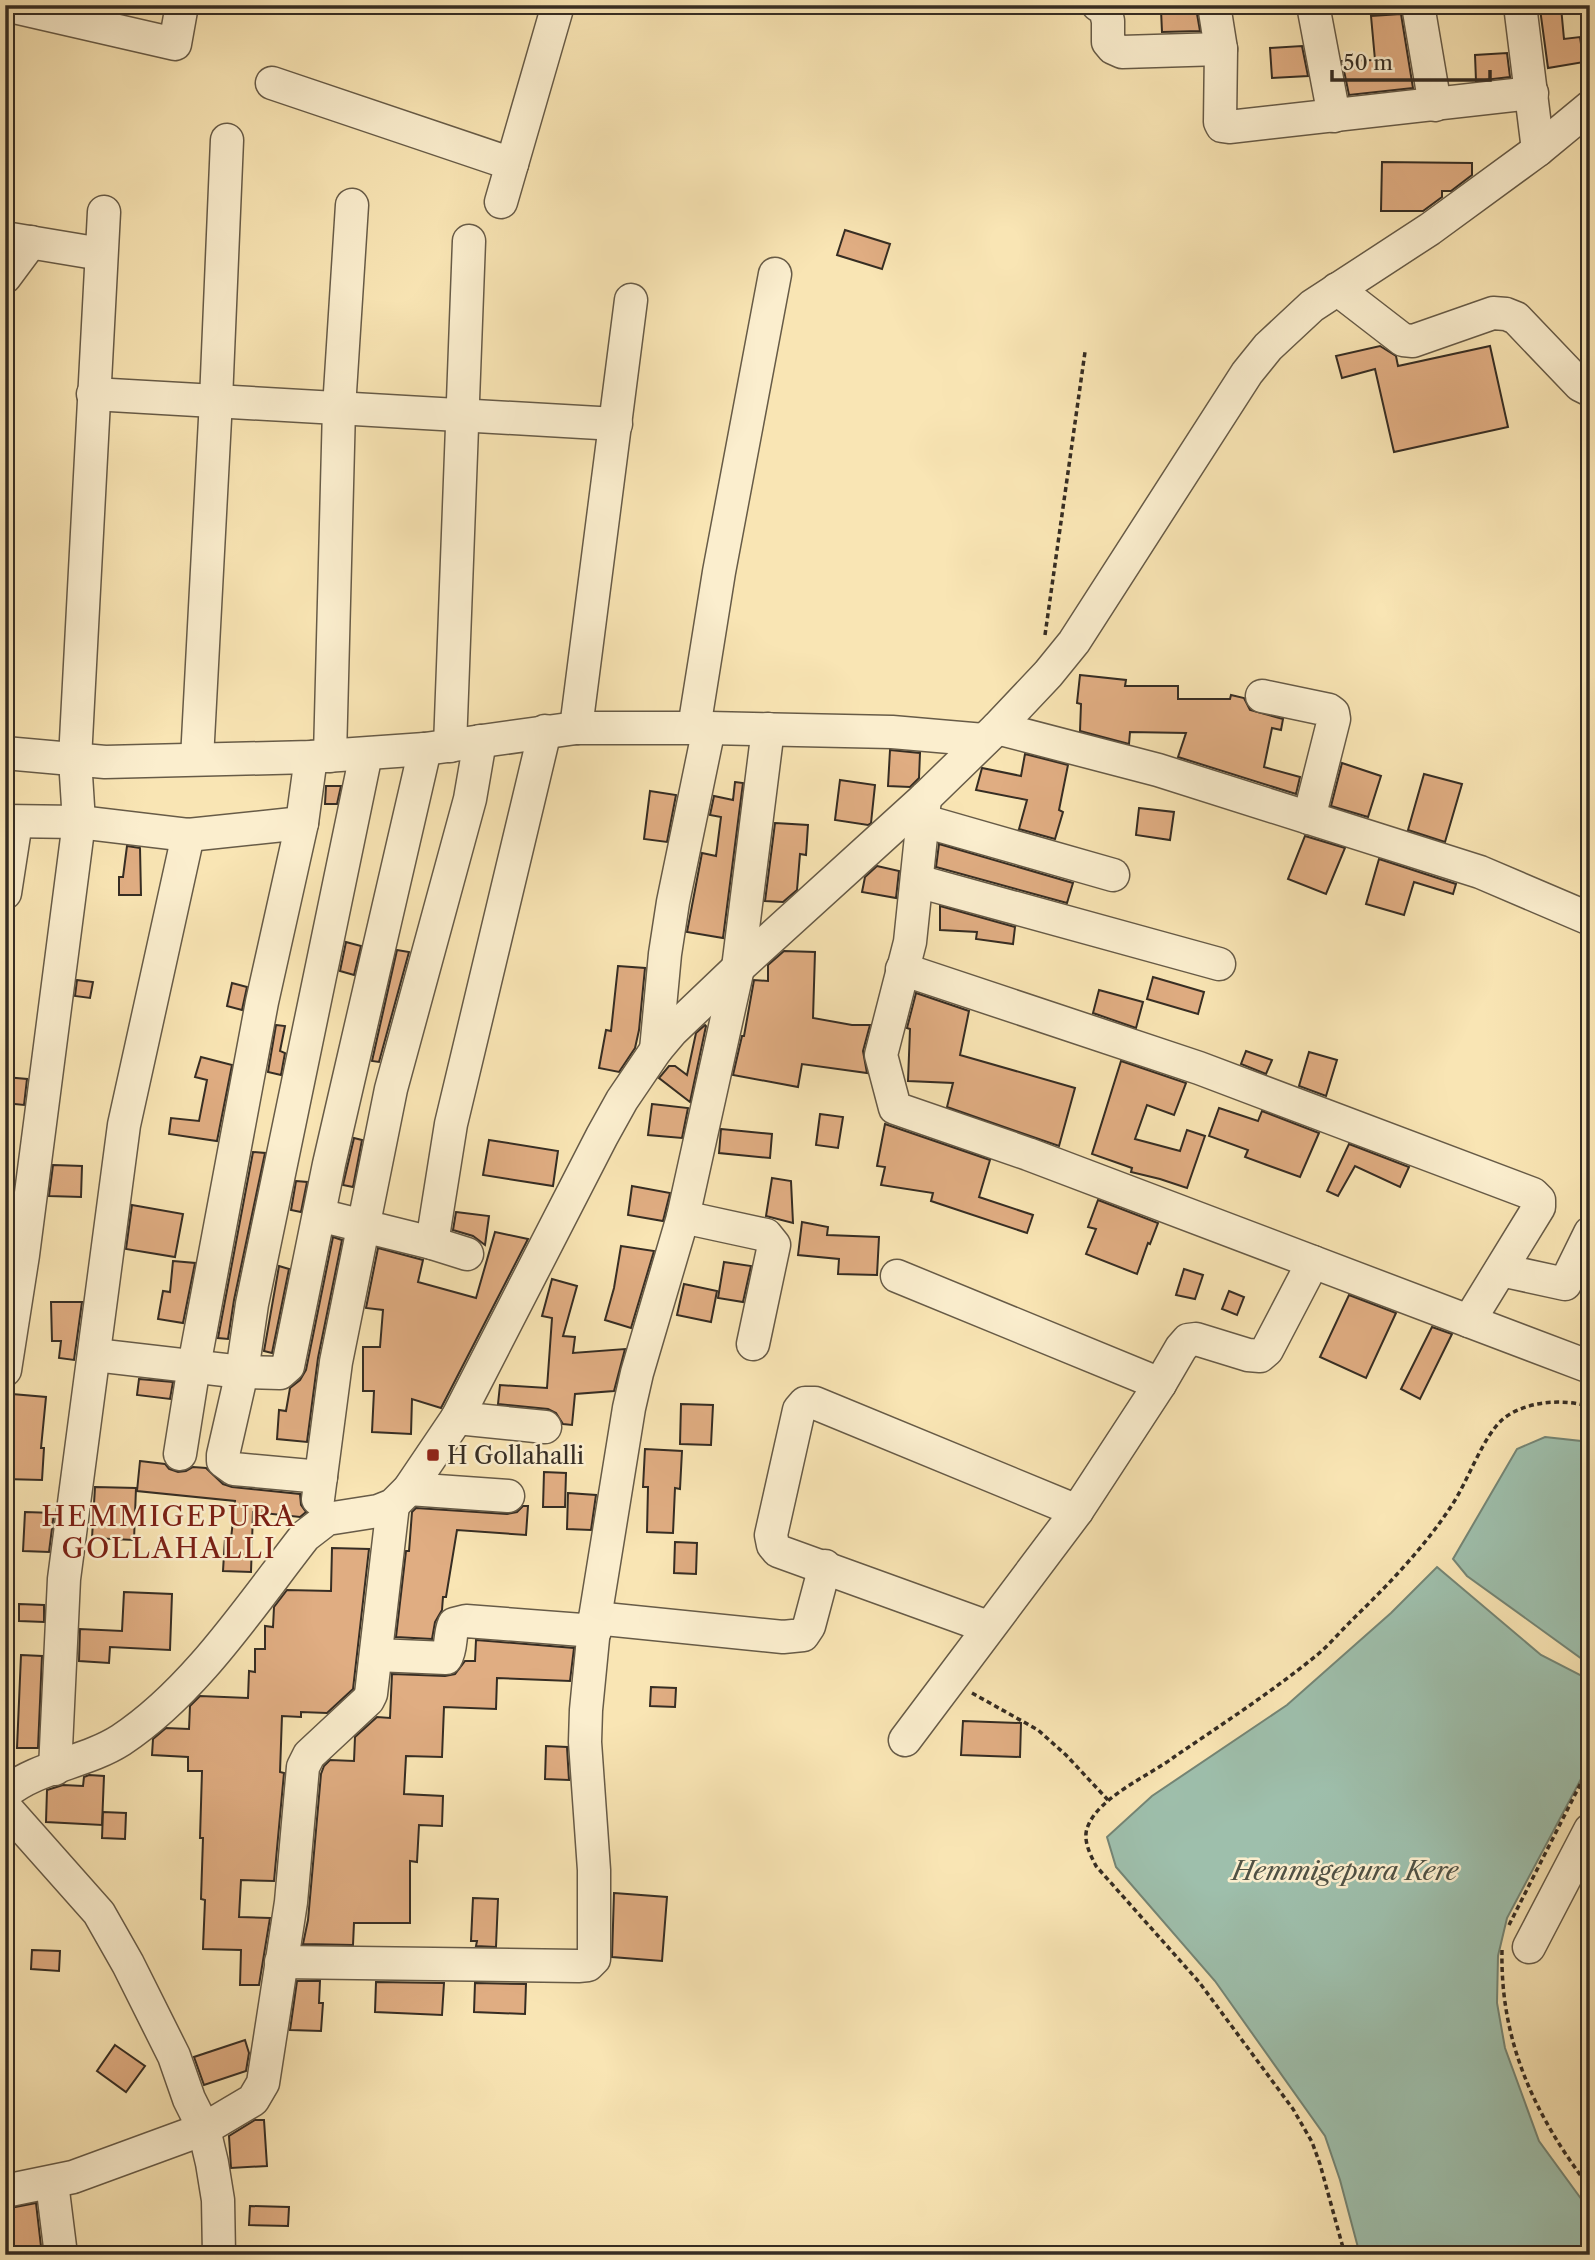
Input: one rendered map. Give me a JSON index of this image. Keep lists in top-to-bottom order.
{
  "districts": ["HEMMIGEPURA GOLLAHALLI"],
  "water": ["Hemmigepura Kere"],
  "places": {
    "transit": ["H Gollahalli"]
  },
  "scale_bar": "50 m"
}
